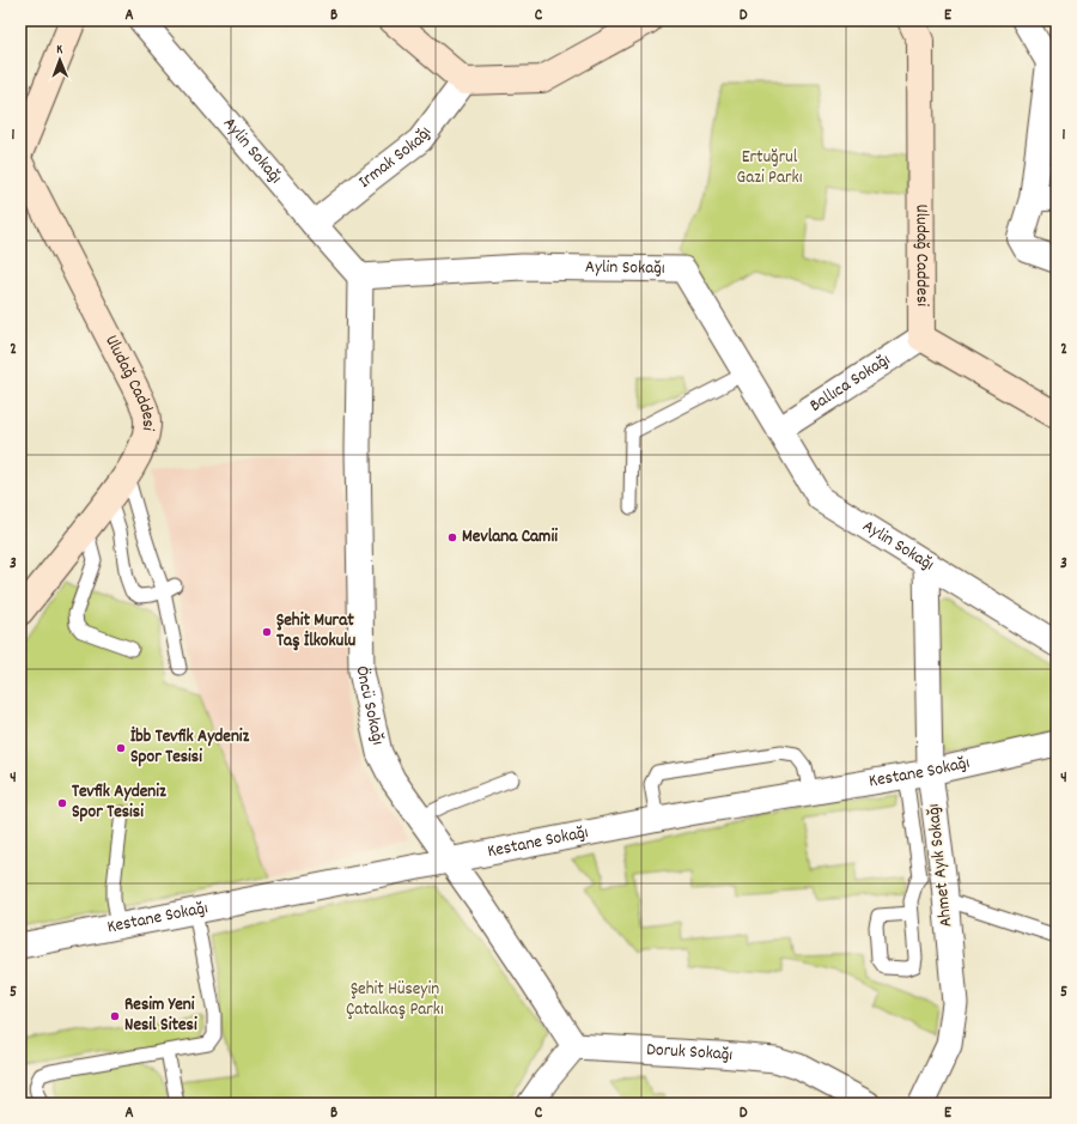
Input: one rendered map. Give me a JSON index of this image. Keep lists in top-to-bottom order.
{
  "streets": {
    "main road": ["Uludağ Caddesi"],
    "street": [
      "Aylin Sokağı",
      "Irmak Sokağı",
      "Ballıca Sokağı",
      "Öncü Sokağı",
      "Kestane Sokağı",
      "Ahmet Ayık Sokağı",
      "Doruk Sokağı"
    ]
  },
  "crossings": [
    ["Aylin Sokağı", "Irmak Sokağı"],
    ["Aylin Sokağı", "Ballıca Sokağı"],
    ["Aylin Sokağı", "Öncü Sokağı"],
    ["Aylin Sokağı", "Ahmet Ayık Sokağı"],
    ["Uludağ Caddesi", "Ballıca Sokağı"],
    ["Öncü Sokağı", "Kestane Sokağı"],
    ["Öncü Sokağı", "Doruk Sokağı"],
    ["Kestane Sokağı", "Ahmet Ayık Sokağı"]
  ],
  "parks": ["Ertuğrul Gazi Parkı", "Şehit Hüseyin Çatalkaş Parkı"],
  "places": [
    "Mevlana Camii",
    "Şehit Murat Taş İlkokulu",
    "İbb Tevfik Aydeniz Spor Tesisi",
    "Tevfik Aydeniz Spor Tesisi",
    "Resim Yeni Nesil Sitesi"
  ],
  "north": "top",
  "grid": {
    "columns": [
      "A",
      "B",
      "C",
      "D",
      "E"
    ],
    "rows": [
      "1",
      "2",
      "3",
      "4",
      "5"
    ]
  }
}
